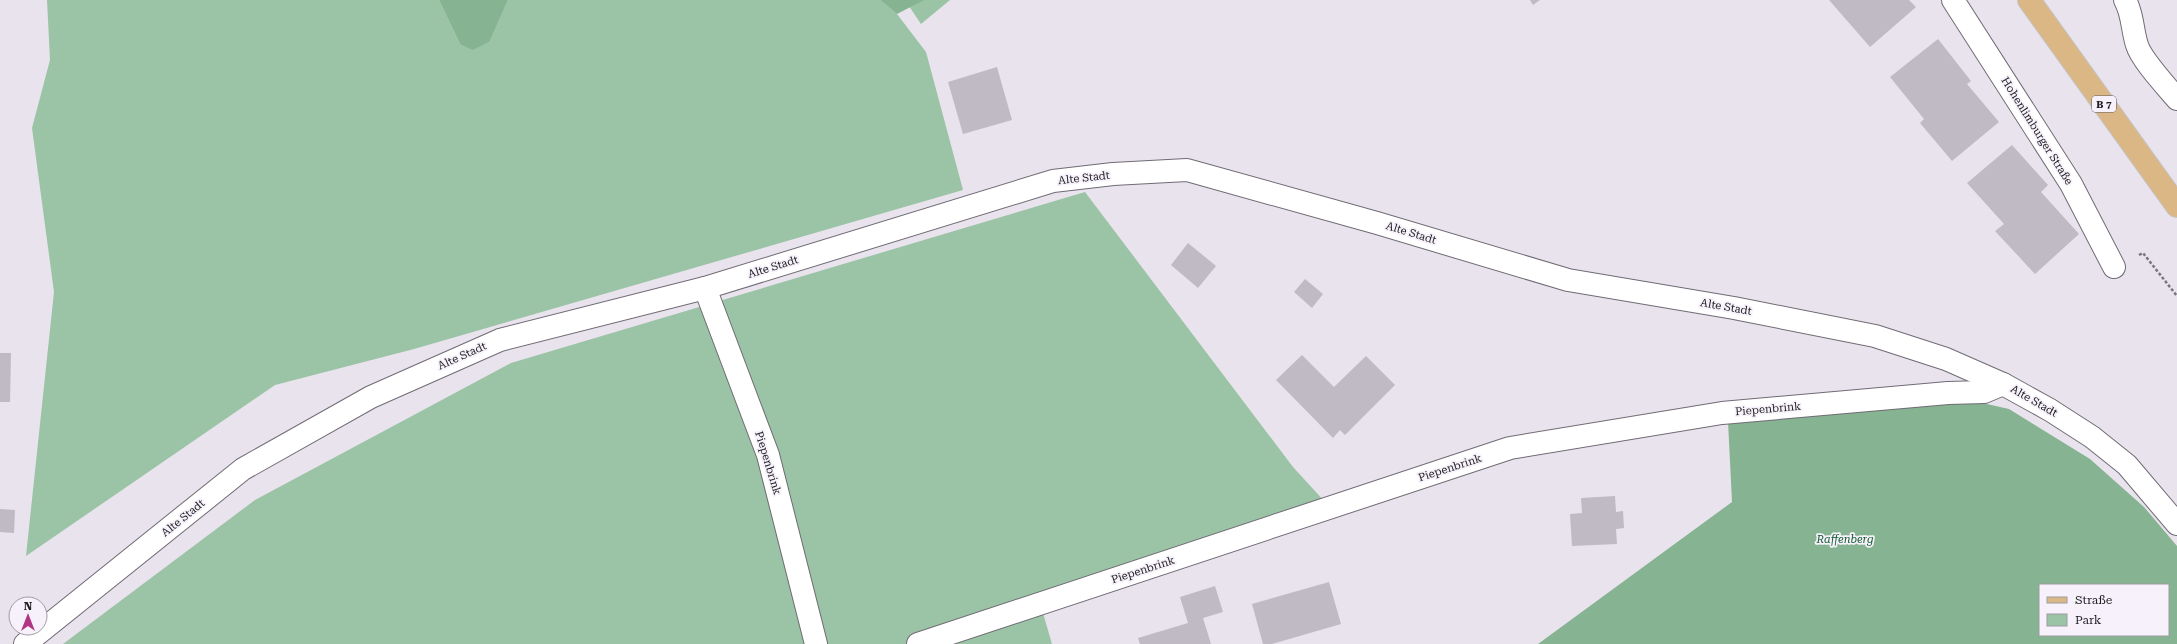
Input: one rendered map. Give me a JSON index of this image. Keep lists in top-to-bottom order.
{
  "streets": {
    "main road": ["B 7"],
    "street": ["Hohenlimburger Straße", "Alte Stadt", "Piepenbrink"]
  },
  "crossings": [
    ["Alte Stadt", "Piepenbrink"]
  ],
  "parks": ["Raffenberg"],
  "legend": ["Straße", "Park"],
  "north": "top"
}
